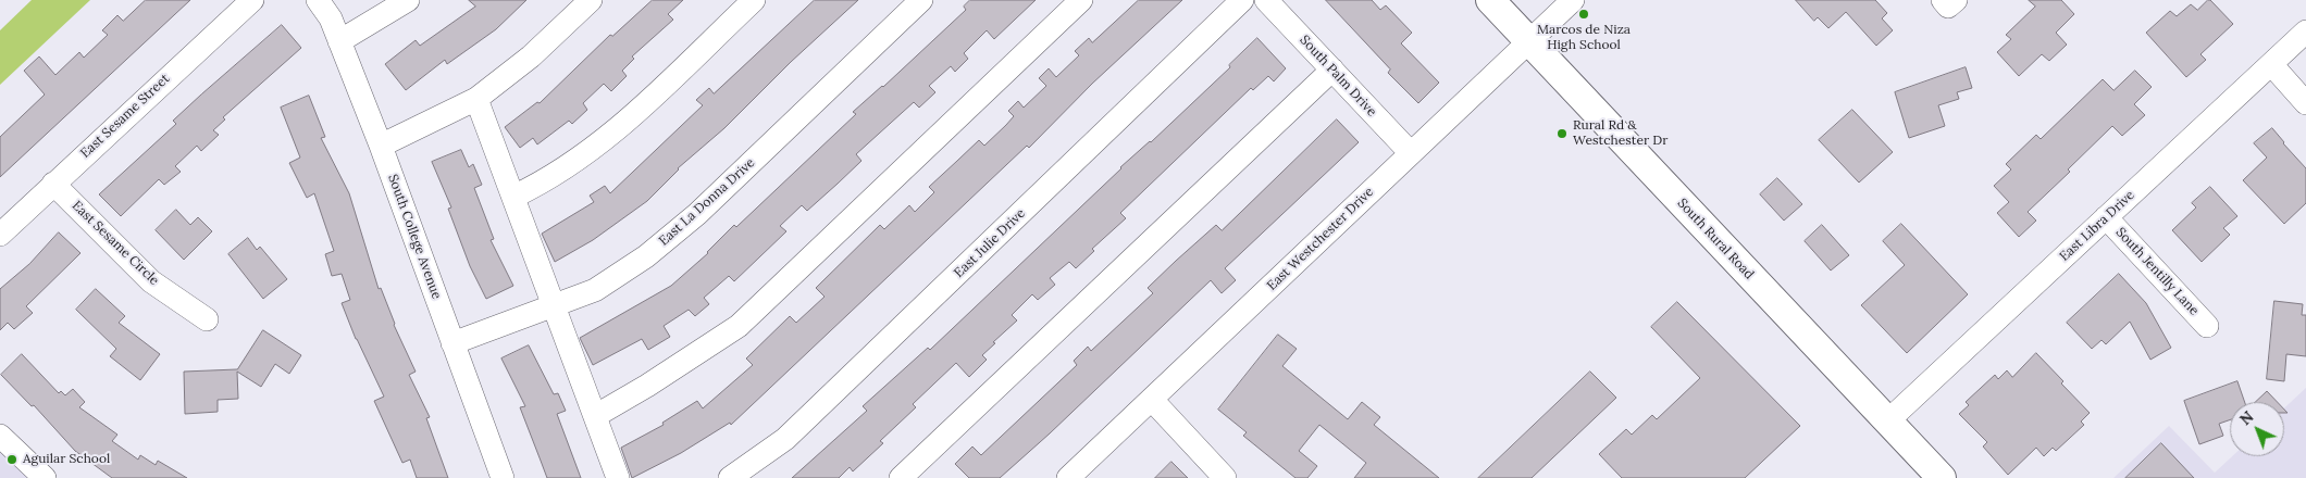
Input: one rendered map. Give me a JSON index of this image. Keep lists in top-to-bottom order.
{
  "streets": {
    "main road": ["South Rural Road"],
    "street": [
      "South Palm Drive",
      "East Sesame Street",
      "East La Donna Drive",
      "East Libra Drive",
      "South College Avenue",
      "East Westchester Drive",
      "East Sesame Circle",
      "East Julie Drive",
      "South Jentilly Lane"
    ]
  },
  "crossings": [
    ["South Palm Drive", "East Westchester Drive"],
    ["East Sesame Street", "East Sesame Circle"],
    ["East La Donna Drive", "South College Avenue"],
    ["East Libra Drive", "South Rural Road"],
    ["East Libra Drive", "South Jentilly Lane"],
    ["East Westchester Drive", "South Rural Road"]
  ],
  "places": ["Marcos de Niza High School", "Rural Rd & Westchester Dr", "Aguilar School"],
  "north": "top left"
}
